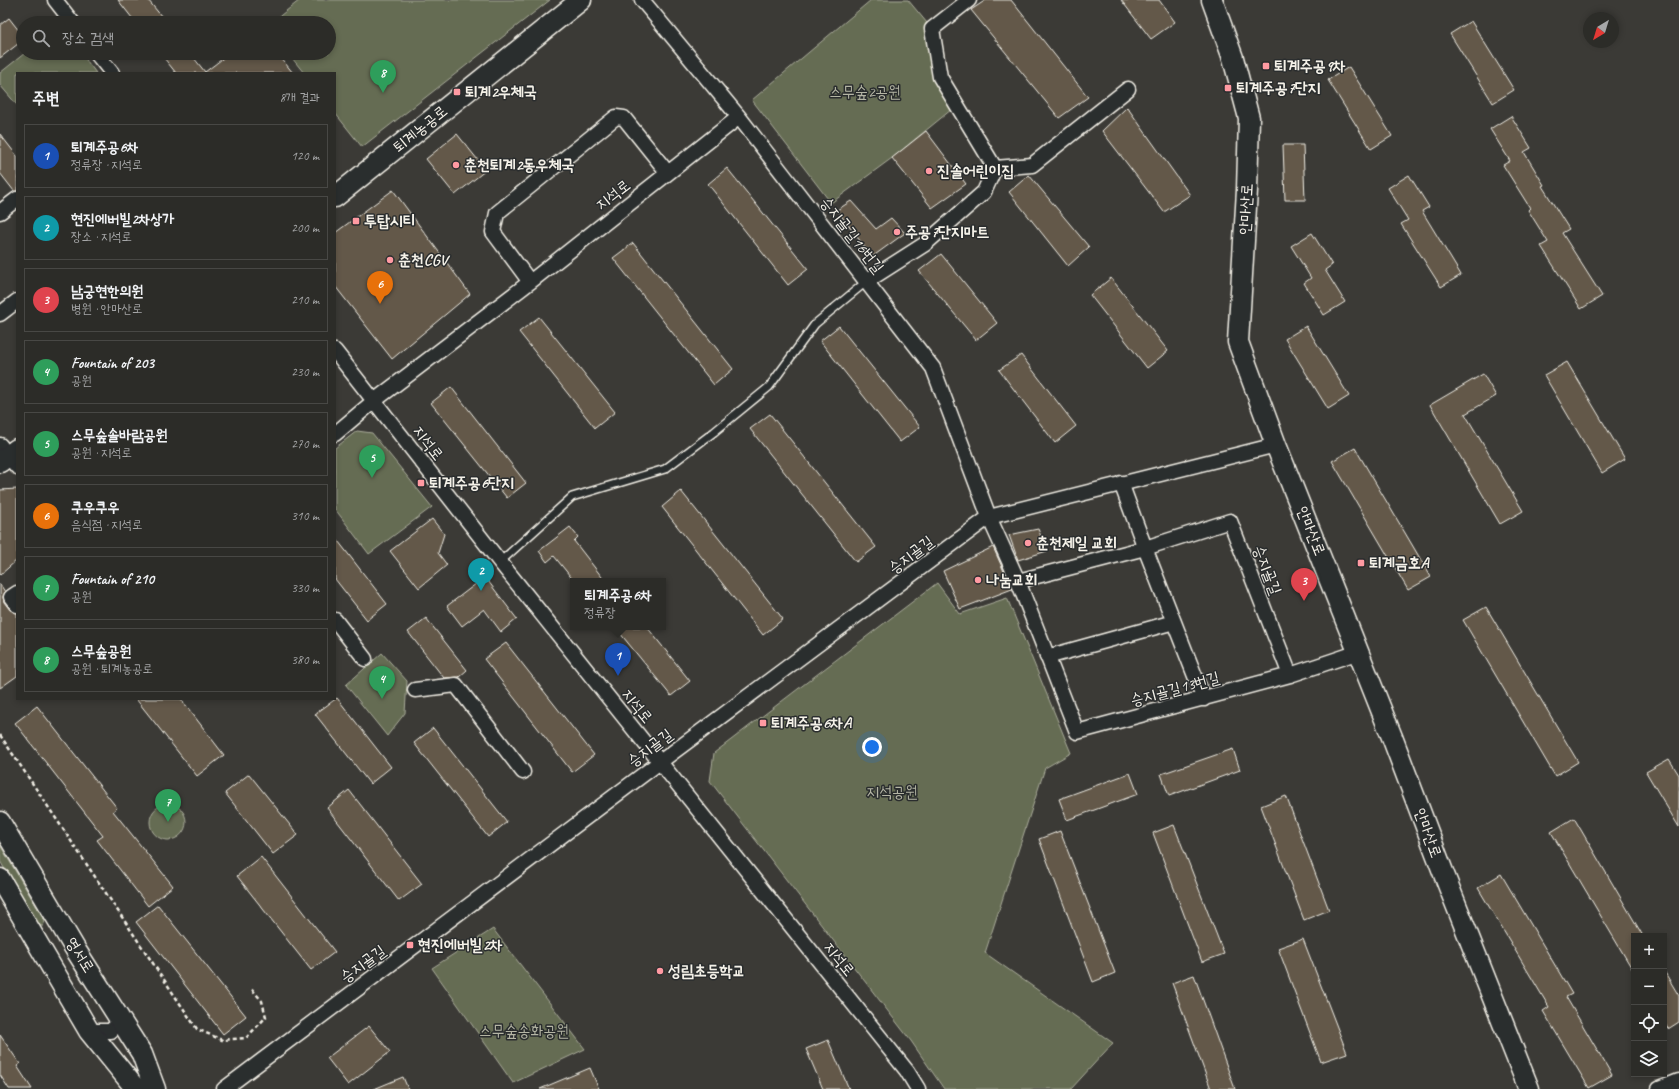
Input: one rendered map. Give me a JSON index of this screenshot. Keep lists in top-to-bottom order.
{
  "streets": {
    "street": [
      "퇴계농공로",
      "지석로",
      "안마산로",
      "승지골길16번길",
      "승지골길",
      "승지골길13번길",
      "영서로"
    ]
  },
  "crossings": [
    ["지석로", "승지골길16번길"],
    ["지석로", "승지골길"],
    ["안마산로", "승지골길"],
    ["안마산로", "승지골길13번길"],
    ["승지골길16번길", "승지골길"],
    ["승지골길16번길", "승지골길13번길"],
    ["승지골길", "승지골길13번길"]
  ],
  "parks": ["스무숲2공원", "지석공원", "스무숲송화공원"],
  "places": {
    "transit": [
      "퇴계주공9차",
      "퇴계주공7단지",
      "퇴계2우체국",
      "투탑시티",
      "퇴계주공6단지",
      "퇴계금호A",
      "퇴계주공6차A",
      "현진에버빌2차"
    ],
    "other": [
      "춘천퇴계2동우체국",
      "진솔어린이집",
      "주공7단지마트",
      "춘천CGV",
      "춘천제일 교회",
      "나눔교회",
      "성림초등학교"
    ]
  },
  "north": "bottom left",
  "page": {
    "search": "장소 검색",
    "pins": [
      "8",
      "6",
      "5",
      "2",
      "3",
      "1",
      "4",
      "7"
    ],
    "heading": ["주변", "8개 결과"],
    "list": [
      {
        "mark": "1",
        "name": "퇴계주공6차",
        "note": "정류장 · 지석로",
        "value": "120 m"
      },
      {
        "mark": "2",
        "name": "현진에버빌2차상가",
        "note": "장소 · 지석로",
        "value": "200 m"
      },
      {
        "mark": "3",
        "name": "남궁현한의원",
        "note": "병원 · 안마산로",
        "value": "210 m"
      },
      {
        "mark": "4",
        "name": "Fountain of 203",
        "note": "공원",
        "value": "230 m"
      },
      {
        "mark": "5",
        "name": "스무숲솔바람공원",
        "note": "공원 · 지석로",
        "value": "270 m"
      },
      {
        "mark": "6",
        "name": "쿠우쿠우",
        "note": "음식점 · 지석로",
        "value": "310 m"
      },
      {
        "mark": "7",
        "name": "Fountain of 210",
        "note": "공원",
        "value": "330 m"
      },
      {
        "mark": "8",
        "name": "스무숲공원",
        "note": "공원 · 퇴계농공로",
        "value": "380 m"
      }
    ],
    "popup": ["퇴계주공6차", "정류장"],
    "map_buttons": ["+", "−"]
  }
}
